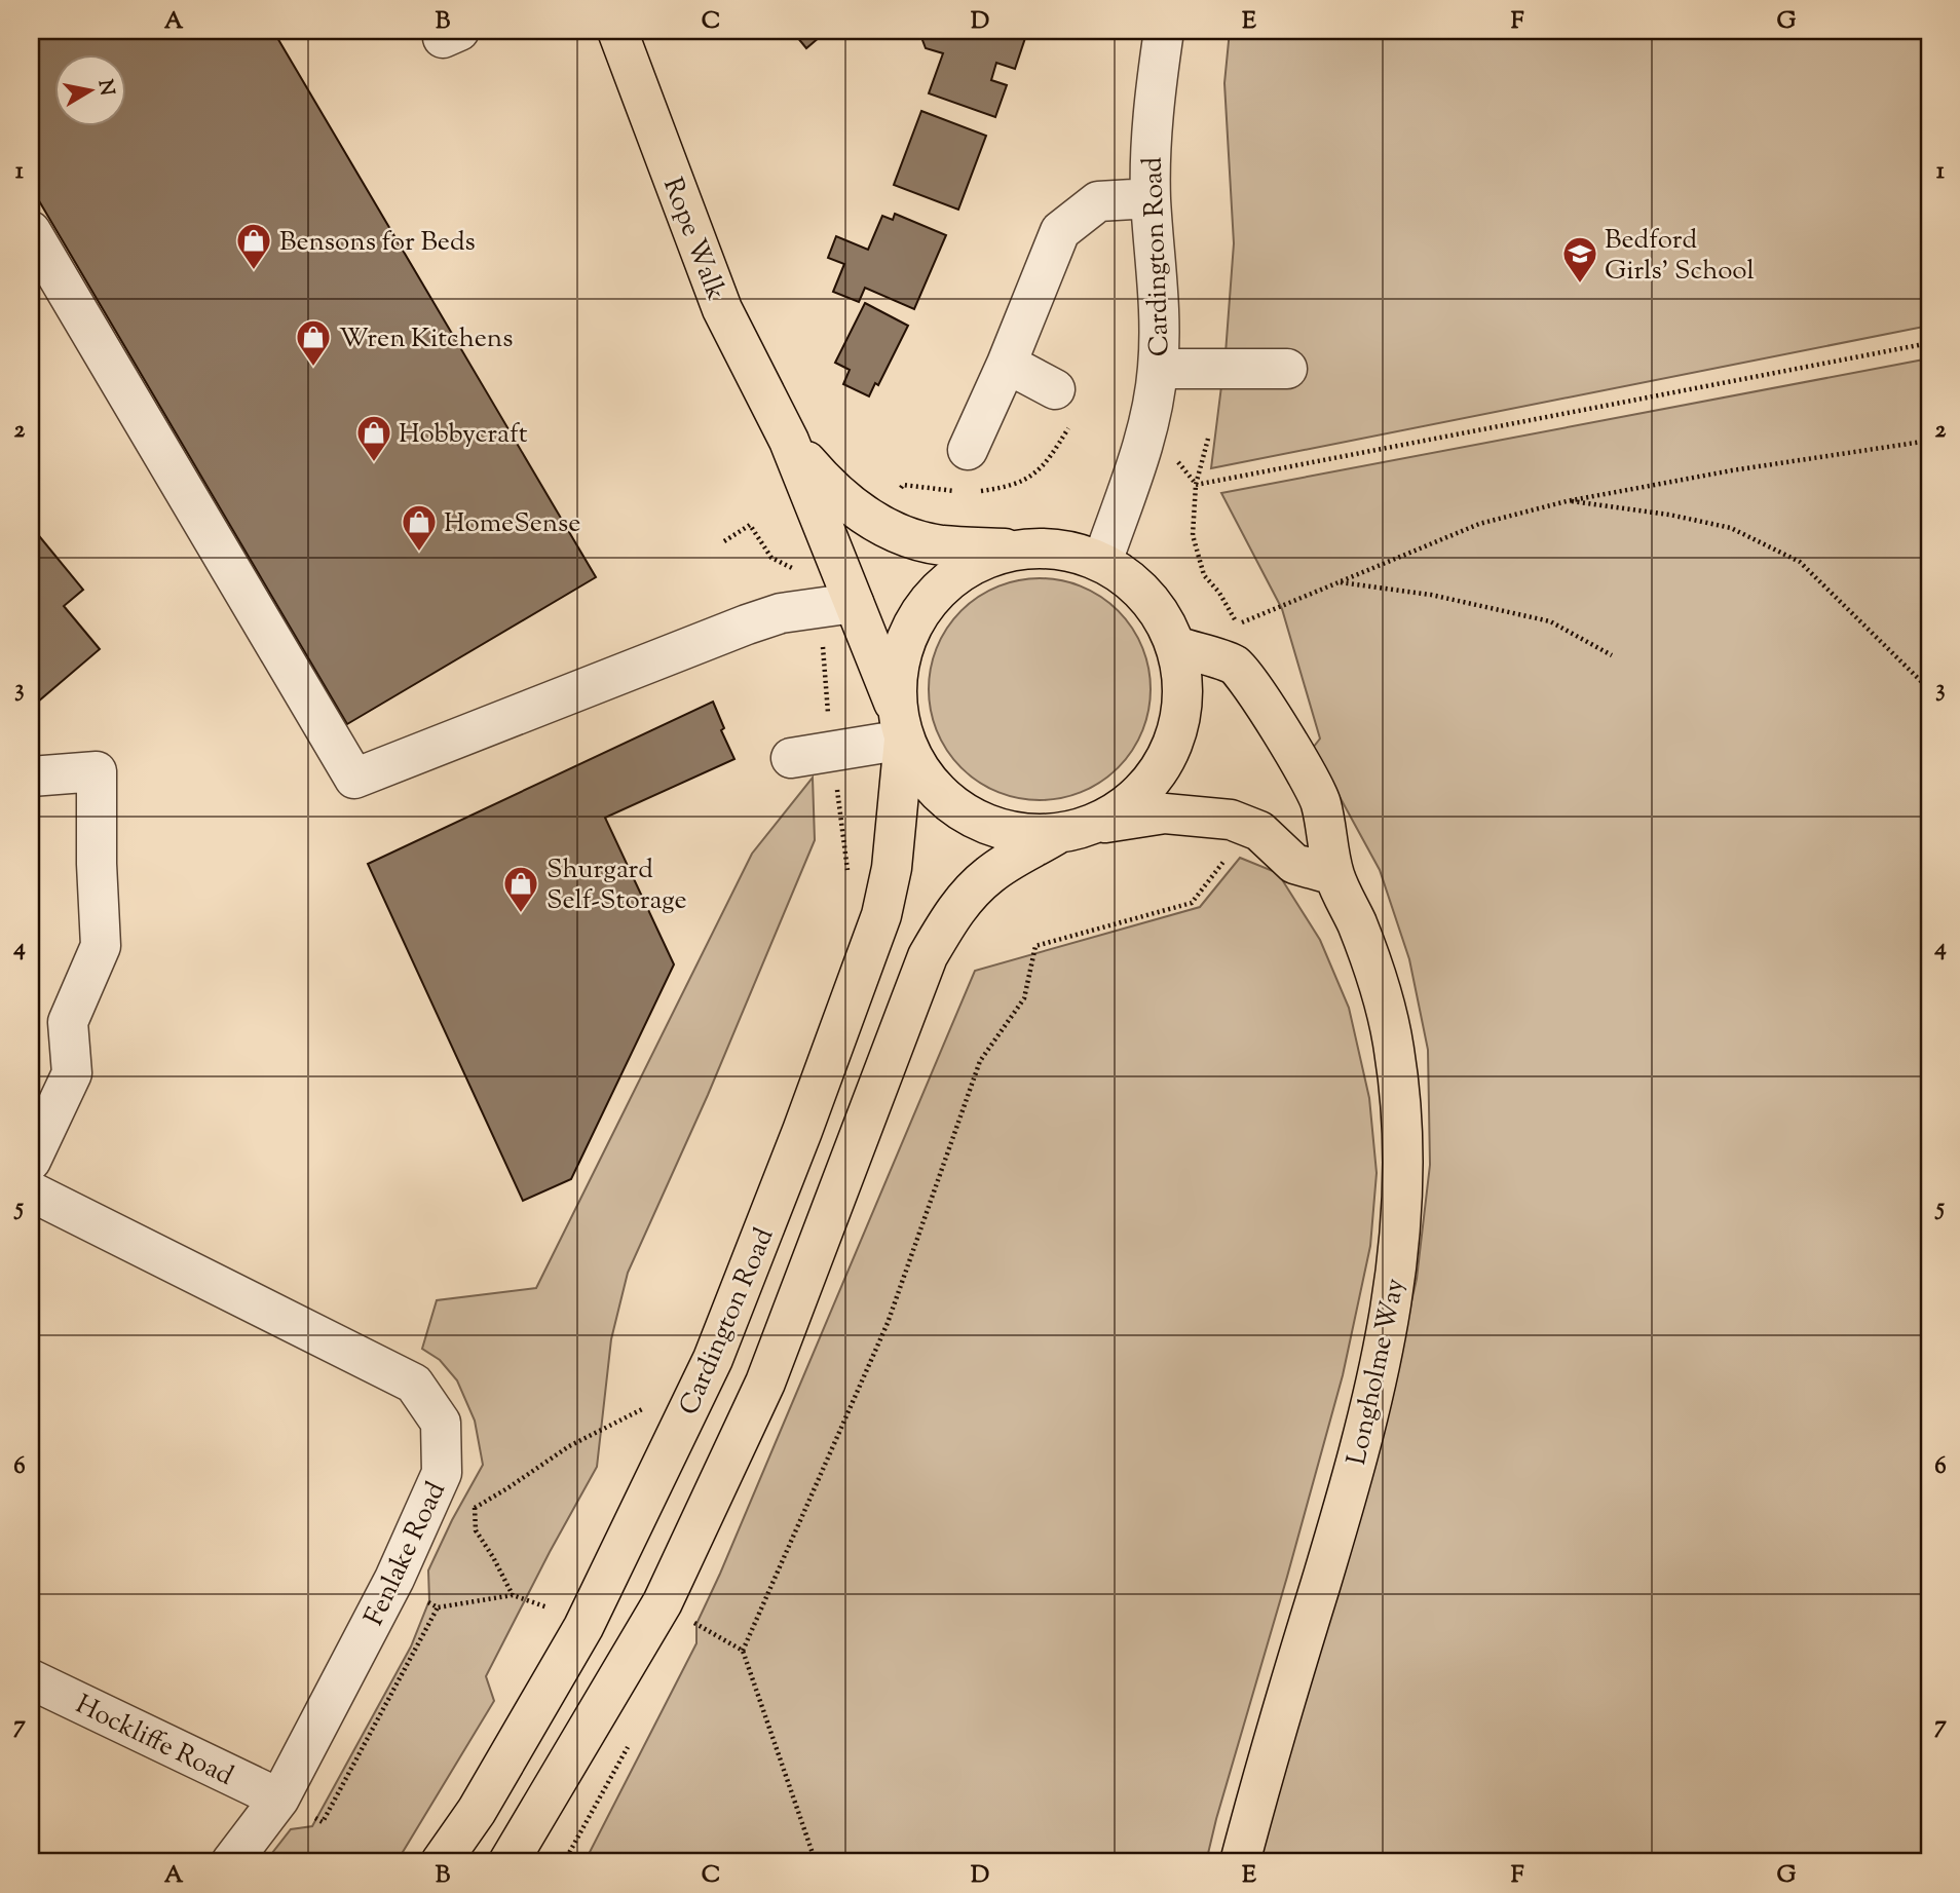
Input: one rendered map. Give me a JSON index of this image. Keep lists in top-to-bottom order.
{
  "streets": {
    "main road": ["Rope Walk", "Cardington Road", "Longholme Way"],
    "street": ["Fenlake Road", "Hockliffe Road"]
  },
  "crossings": [
    ["Rope Walk", "Cardington Road"],
    ["Fenlake Road", "Hockliffe Road"]
  ],
  "places": {
    "shop": [
      "Bensons for Beds",
      "Wren Kitchens",
      "Hobbycraft",
      "HomeSense",
      "Shurgard Self-Storage"
    ],
    "school or university": ["Bedford Girls' School"]
  },
  "north": "right",
  "grid": {
    "columns": [
      "A",
      "B",
      "C",
      "D",
      "E",
      "F",
      "G"
    ],
    "rows": [
      "1",
      "2",
      "3",
      "4",
      "5",
      "6",
      "7"
    ]
  }
}
